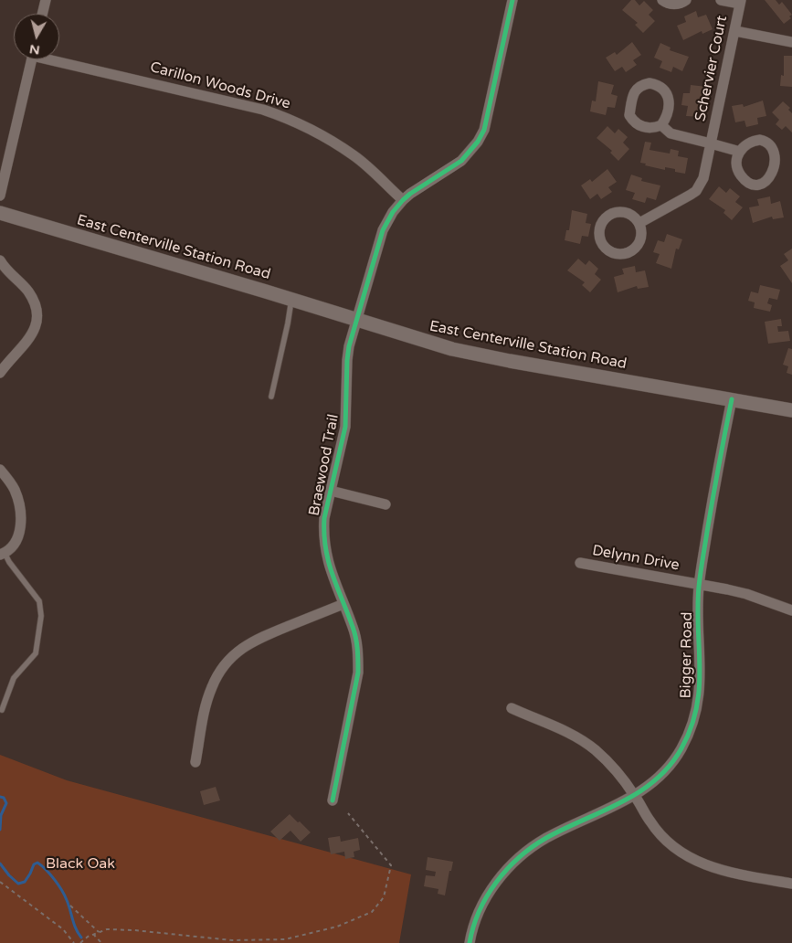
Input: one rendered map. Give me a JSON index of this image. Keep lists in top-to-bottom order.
{
  "streets": {
    "street": [
      "Schervier Court",
      "Carillon Woods Drive",
      "East Centerville Station Road",
      "Braewood Trail",
      "Delynn Drive",
      "Bigger Road"
    ]
  },
  "crossings": [
    ["Carillon Woods Drive", "Braewood Trail"],
    ["East Centerville Station Road", "Braewood Trail"],
    ["East Centerville Station Road", "Bigger Road"],
    ["Delynn Drive", "Bigger Road"]
  ],
  "parks": ["Black Oak"],
  "north": "bottom"
}
